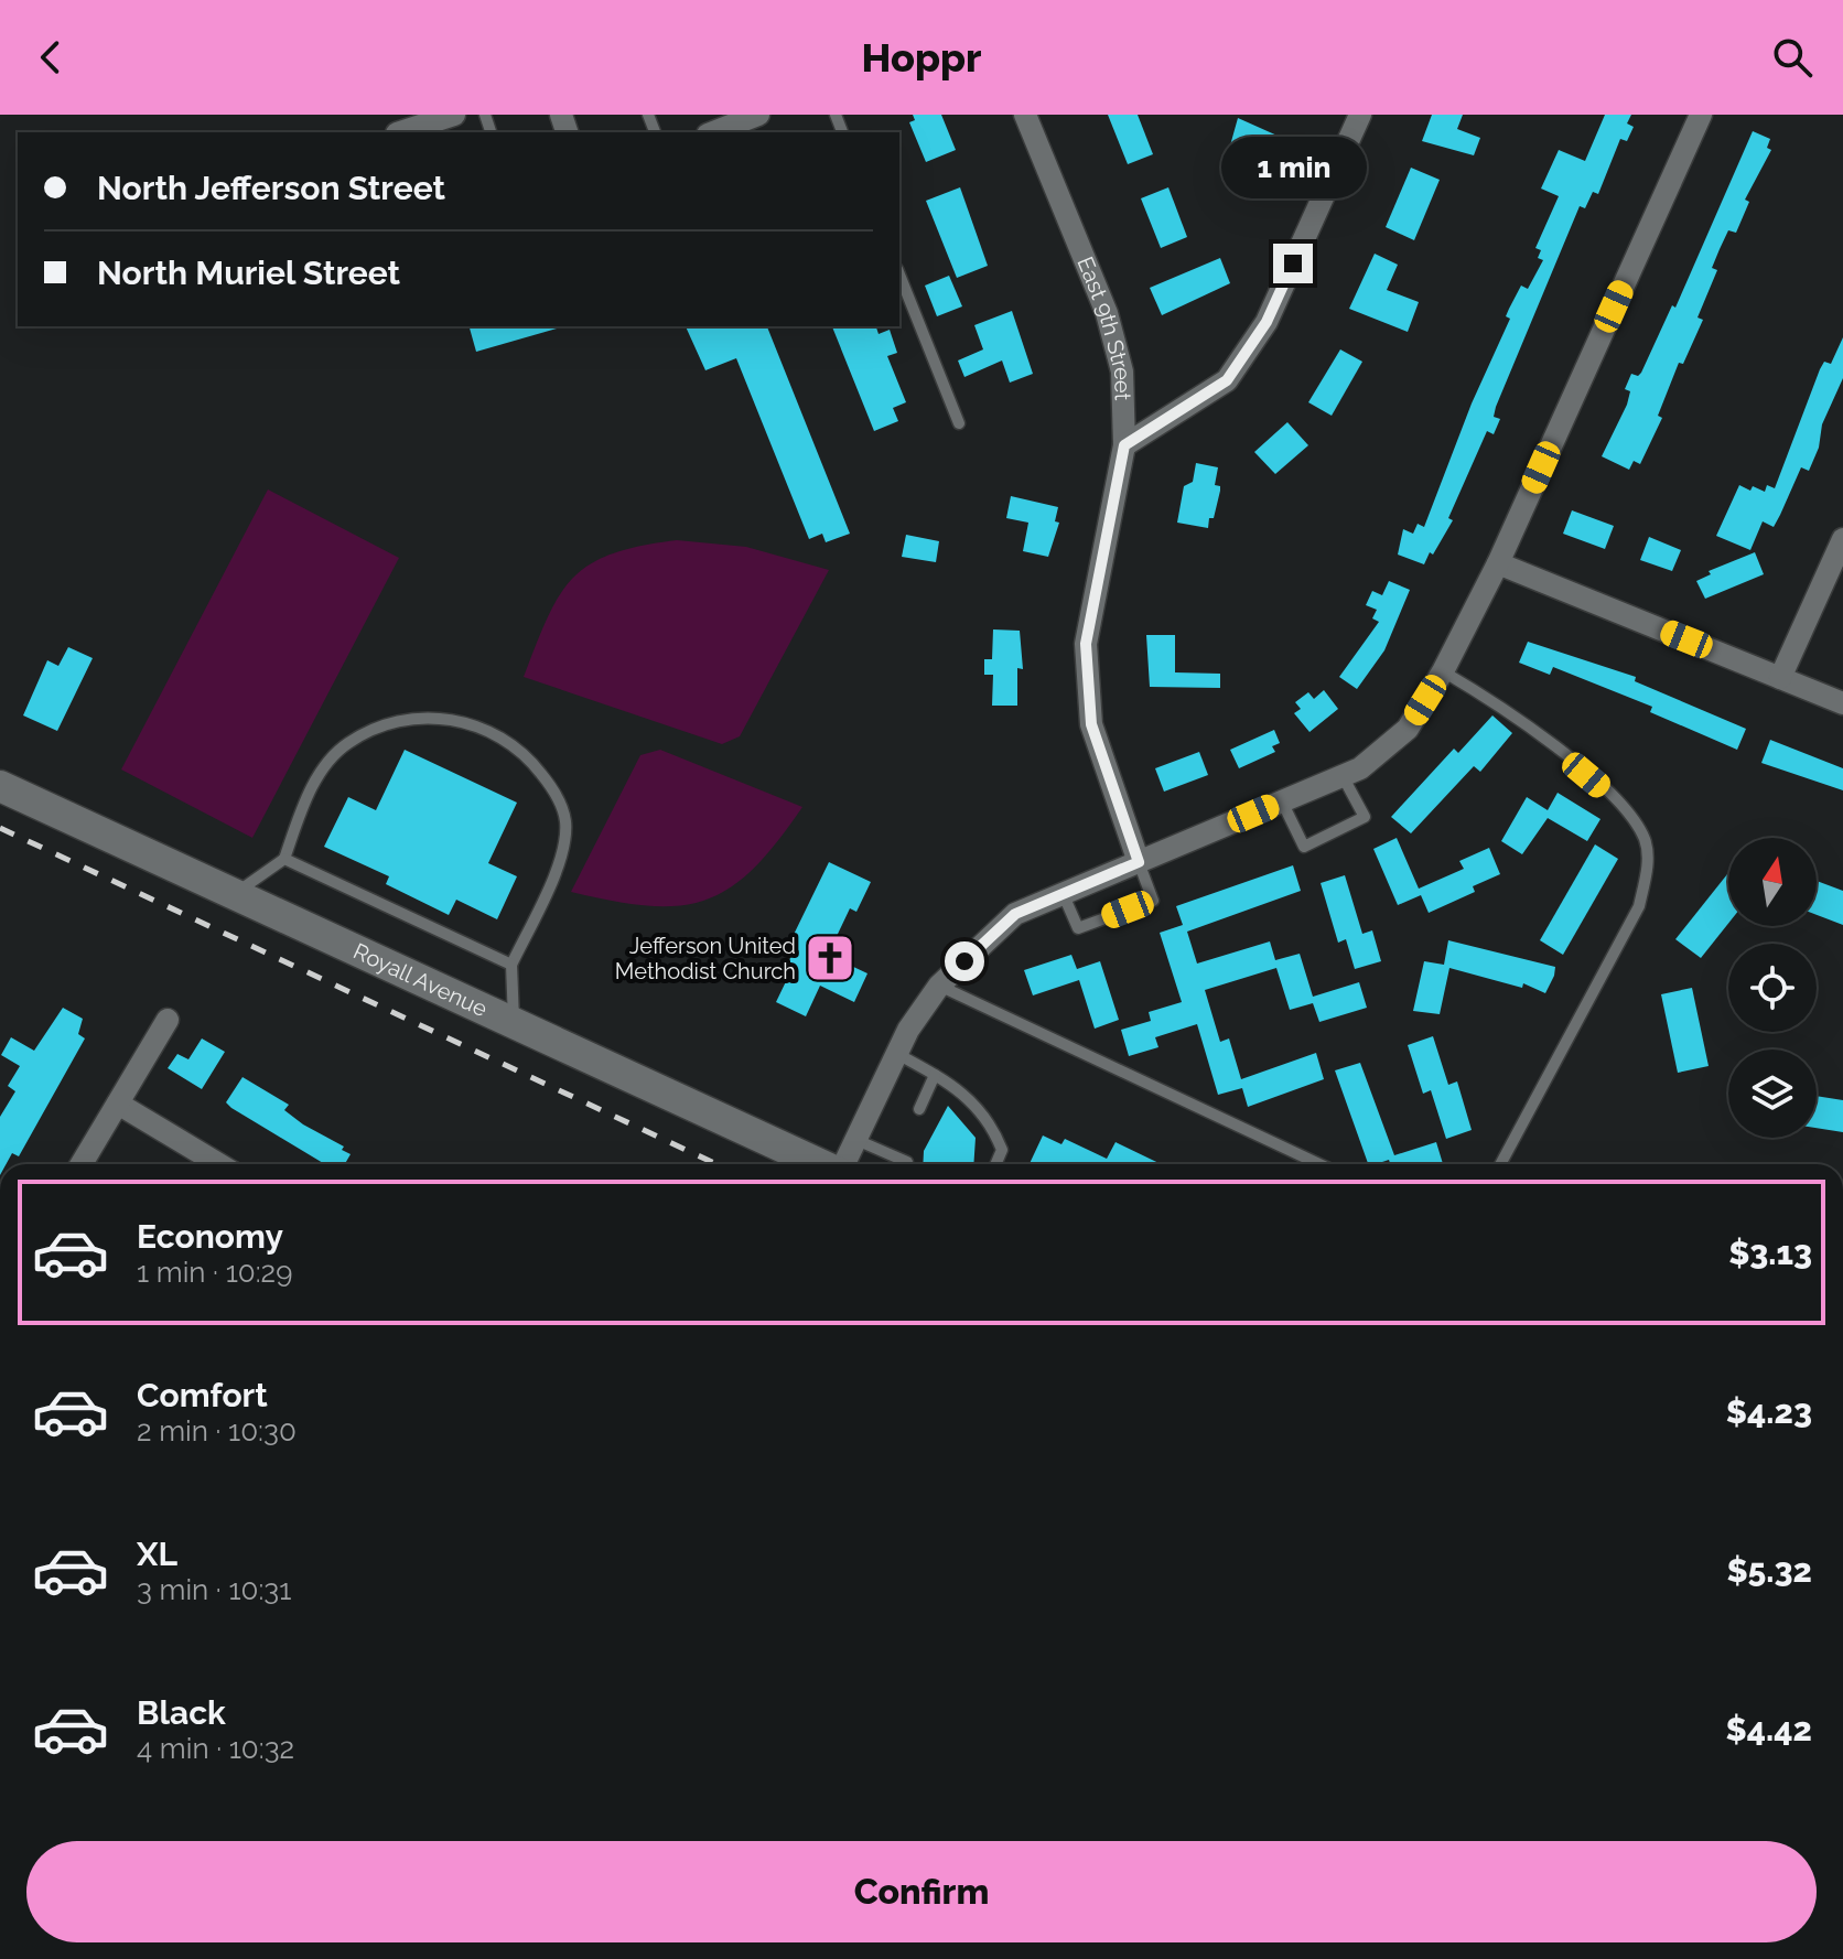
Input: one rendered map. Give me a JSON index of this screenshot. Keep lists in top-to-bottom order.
{
  "streets": {
    "street": ["East 9th Street", "Royall Avenue"]
  },
  "places": {
    "church": ["Jefferson United Methodist Church"]
  },
  "north": "top",
  "page": {
    "header": "Hoppr",
    "banner": ["North Jefferson Street", "North Muriel Street"],
    "bubble": "1 min",
    "list": [
      {
        "name": "Economy",
        "note": "1 min · 10:29",
        "value": "$3.13"
      },
      {
        "name": "Comfort",
        "note": "2 min · 10:30",
        "value": "$4.23"
      },
      {
        "name": "XL",
        "note": "3 min · 10:31",
        "value": "$5.32"
      },
      {
        "name": "Black",
        "note": "4 min · 10:32",
        "value": "$4.42"
      }
    ],
    "buttons": "Confirm"
  }
}
